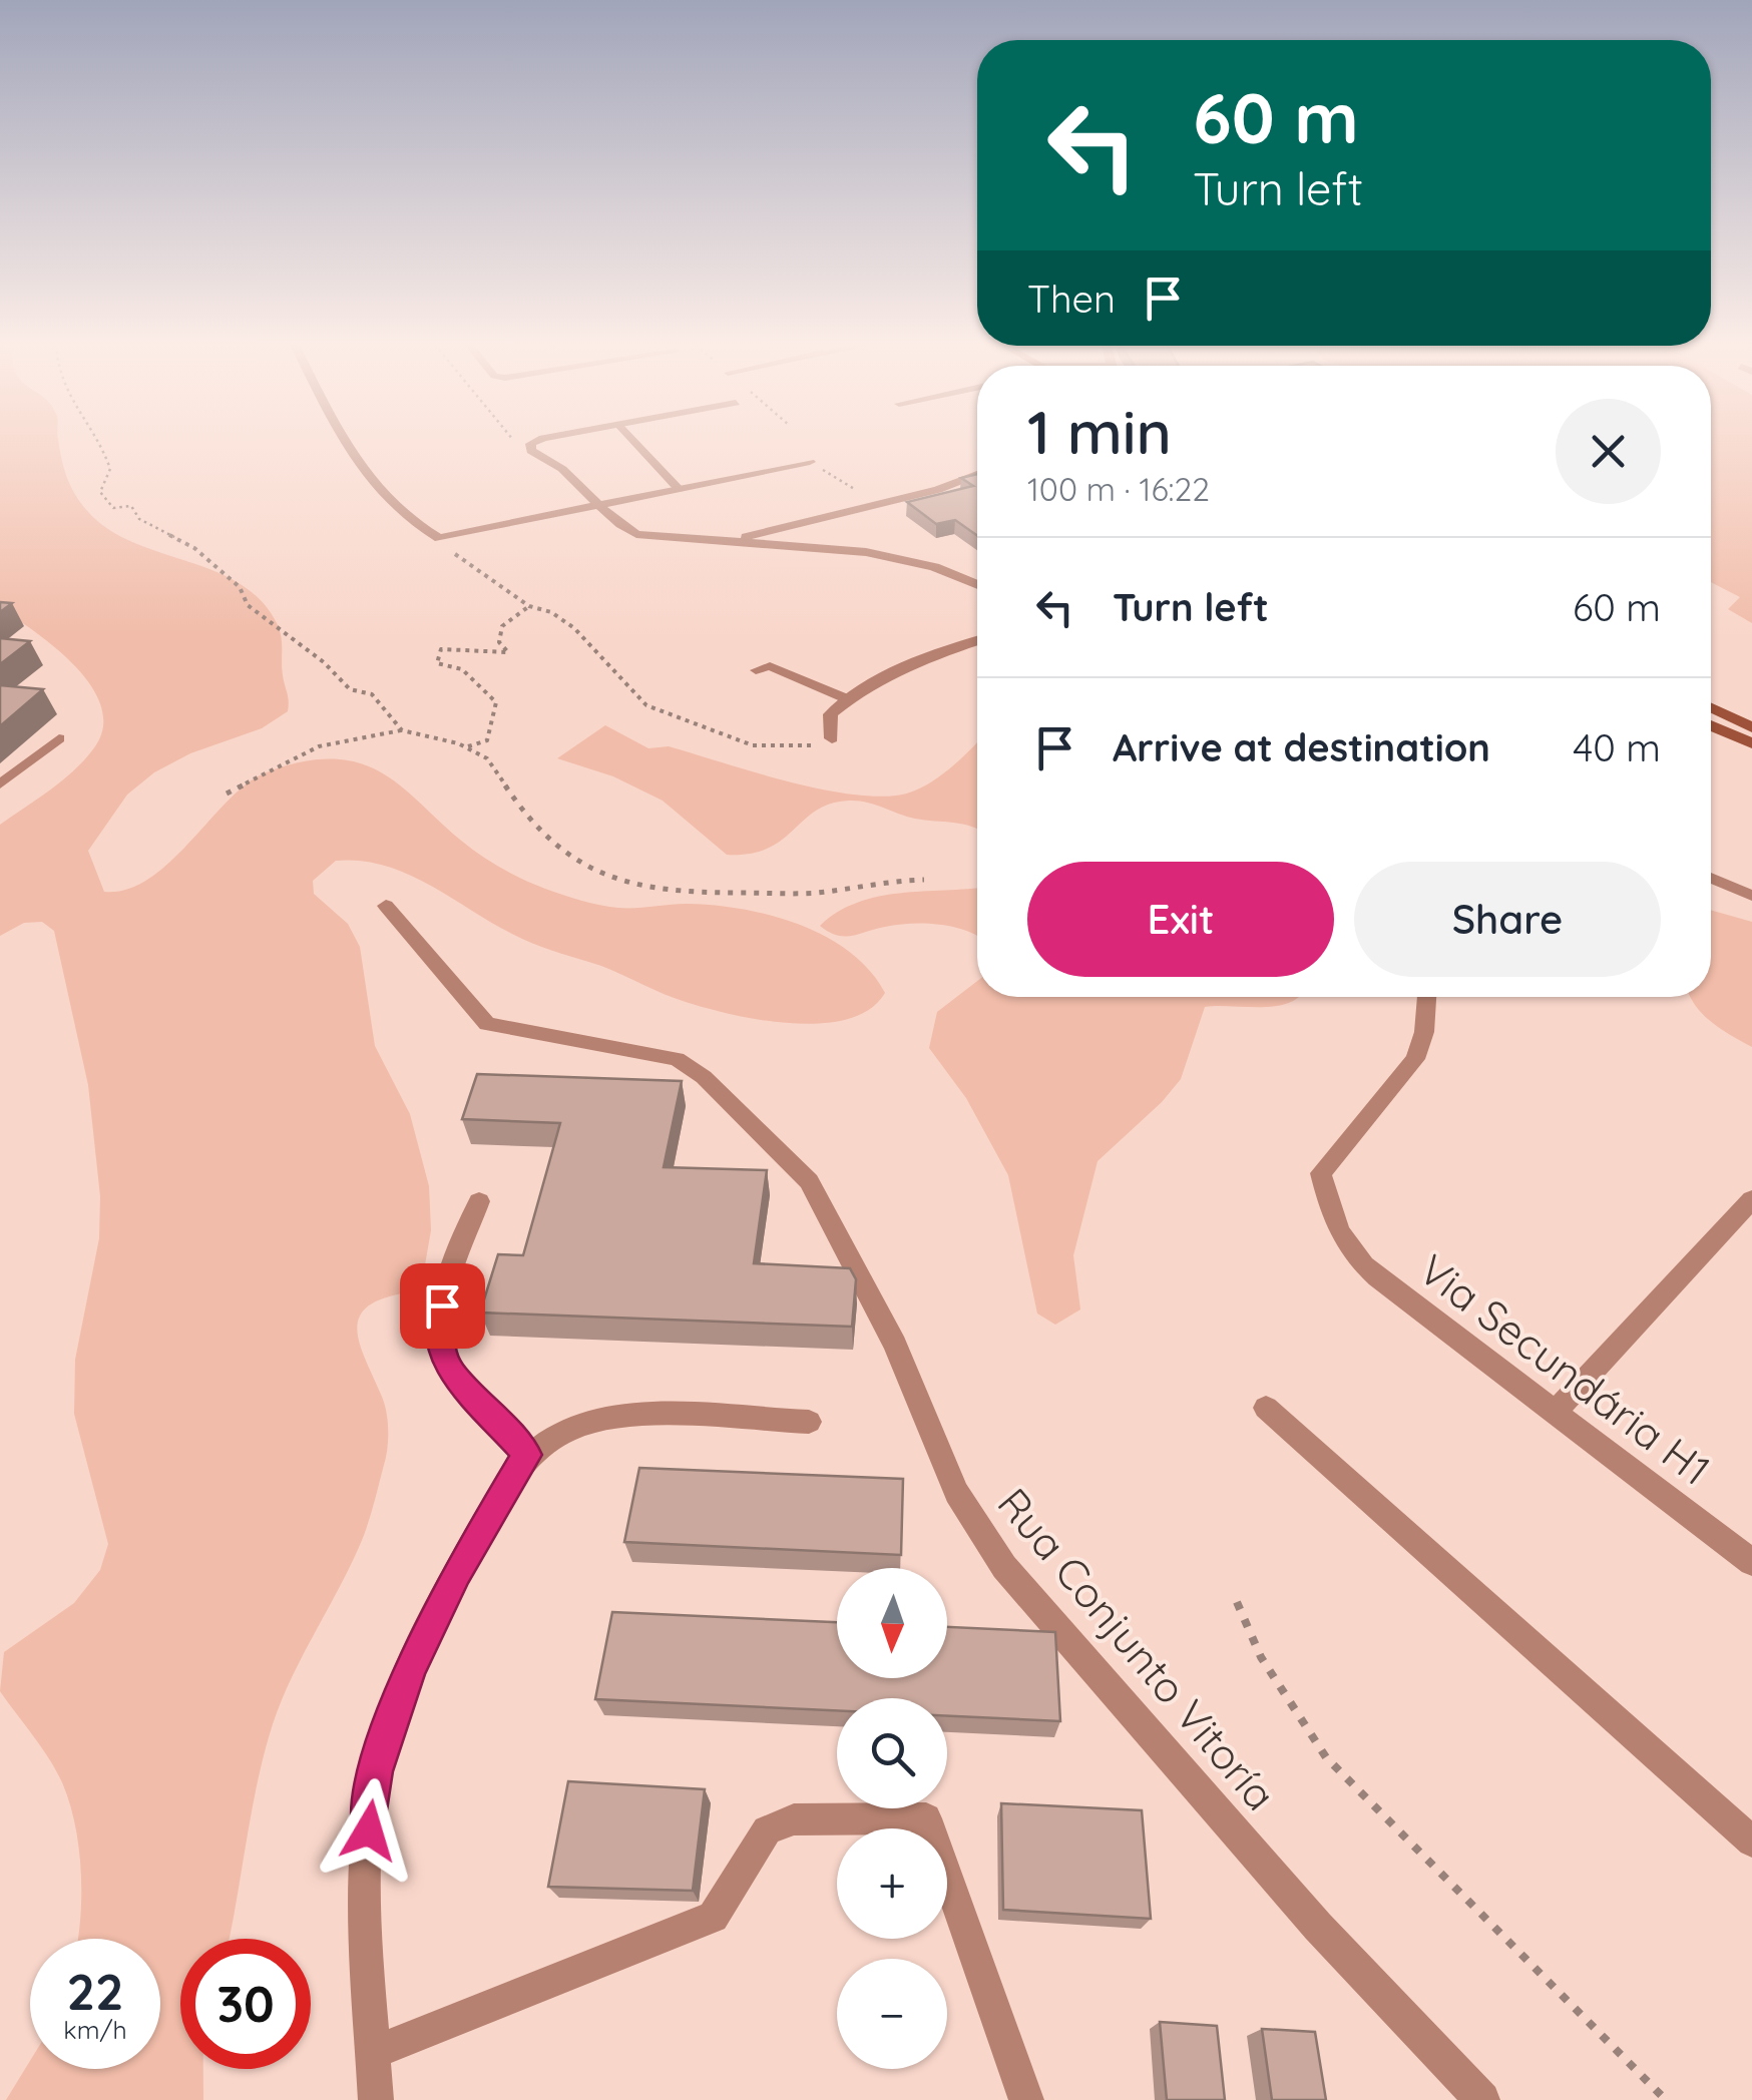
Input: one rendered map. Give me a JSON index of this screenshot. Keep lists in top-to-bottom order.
{
  "streets": {
    "street": ["Via Secundária H1", "Rua Conjunto Vitoría"]
  },
  "north": "bottom",
  "page": {
    "turn": ["60 m", "Turn left"],
    "then": "Then",
    "heading": ["1 min", "100 m · 16:22"],
    "list": [
      {
        "name": "Turn left",
        "value": "60 m"
      },
      {
        "name": "Arrive at destination",
        "value": "40 m"
      }
    ],
    "buttons": ["Exit", "Share"],
    "map_buttons": ["+", "−"],
    "speed": "22 km/h",
    "limit": "30"
  }
}
